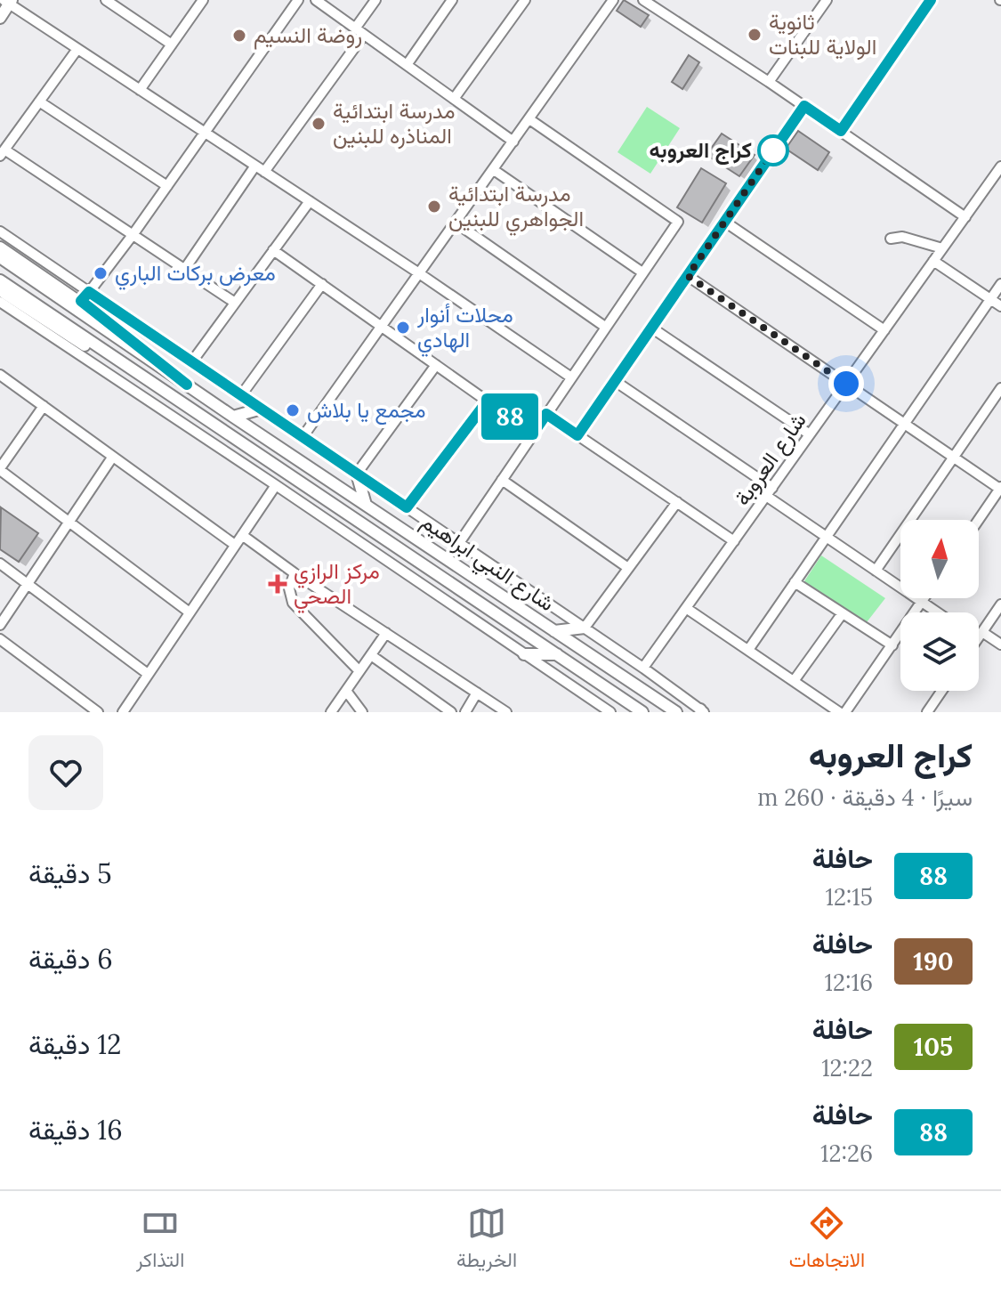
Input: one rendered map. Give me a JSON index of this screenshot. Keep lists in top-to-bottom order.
{
  "streets": {
    "main road": ["شارع النبي ابراهيم"],
    "street": ["شارع العروبة"]
  },
  "places": {
    "other": [
      "ثانوية الولاية للبنات",
      "روضة النسيم",
      "مدرسة ابتدائية المناذره للبنين",
      "كراج العروبه",
      "مدرسة ابتدائية الجواهري للبنين",
      "معرض بركات الباري",
      "محلات أنوار الهادي",
      "مجمع يا بلاش"
    ],
    "health": ["مركز الرازي الصحي"]
  },
  "lines": ["bus line 88"],
  "north": "top",
  "page": {
    "on_map": "88",
    "heading": ["كراج العروبه", "سيرًا · 4 دقيقة · 260 m"],
    "list": [
      {
        "mark": "88",
        "name": "حافلة",
        "note": "12:15",
        "value": "5 دقيقة"
      },
      {
        "mark": "190",
        "name": "حافلة",
        "note": "12:16",
        "value": "6 دقيقة"
      },
      {
        "mark": "105",
        "name": "حافلة",
        "note": "12:22",
        "value": "12 دقيقة"
      },
      {
        "mark": "88",
        "name": "حافلة",
        "note": "12:26",
        "value": "16 دقيقة"
      }
    ],
    "tabs": ["الاتجاهات", "الخريطة", "التذاكر"]
  }
}
